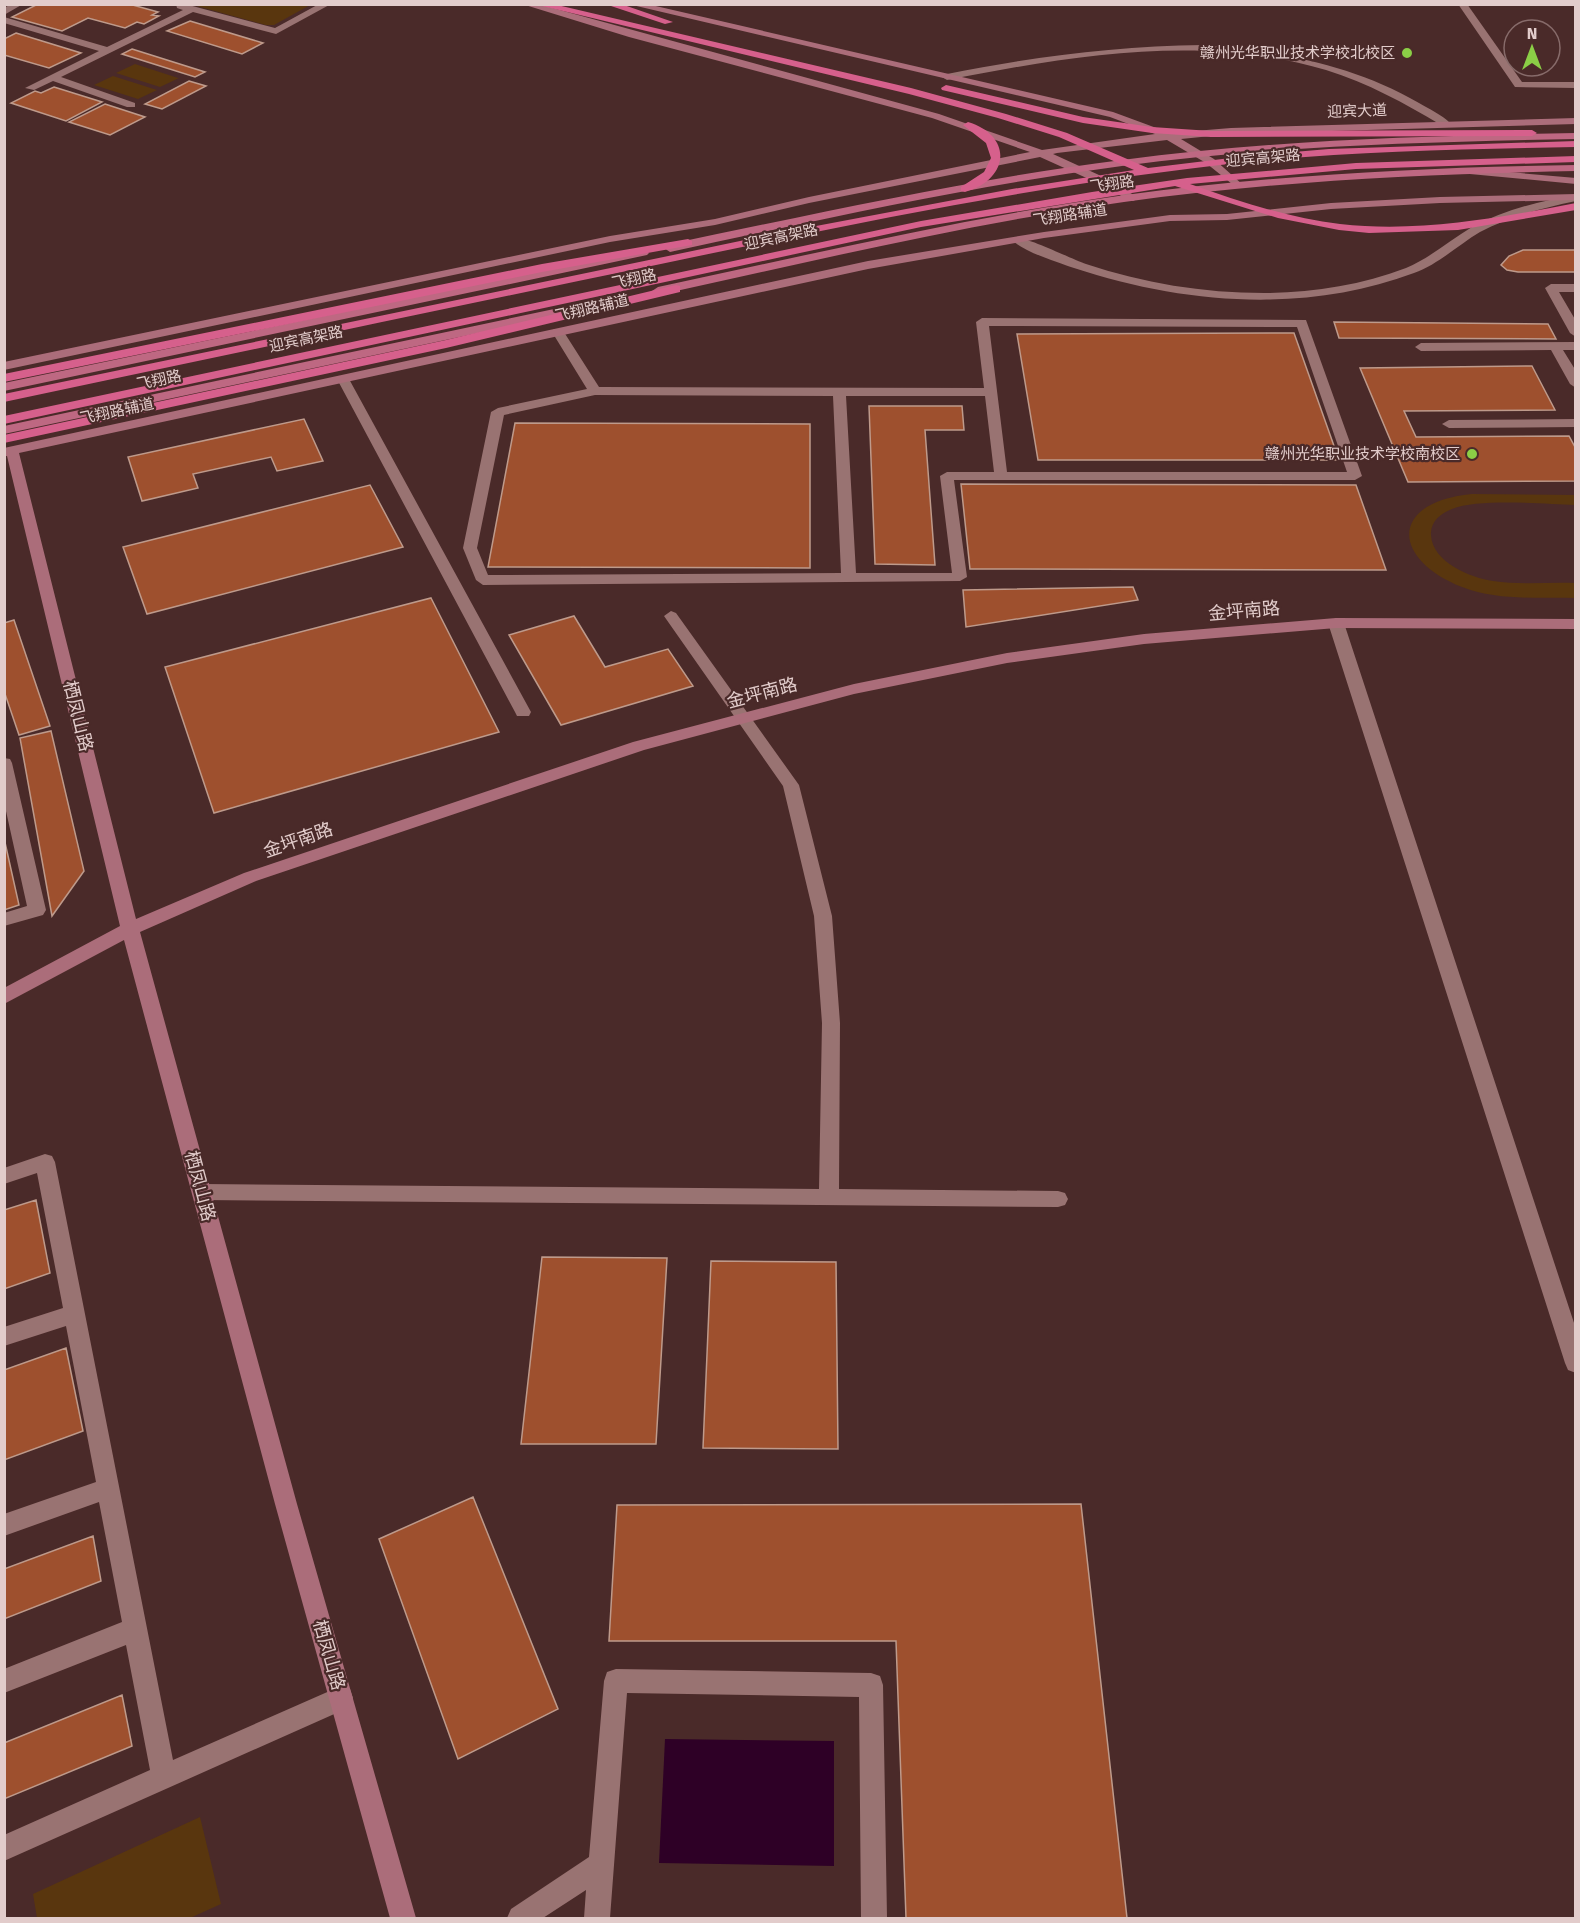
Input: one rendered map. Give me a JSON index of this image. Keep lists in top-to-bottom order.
{
  "streets": {
    "highway": ["迎宾高架路"],
    "main road": ["迎宾大道", "飞翔路"],
    "street": ["飞翔路辅道", "金坪南路", "栖凤山路"]
  },
  "crossings": [
    ["迎宾大道", "飞翔路"],
    ["飞翔路辅道", "栖凤山路"],
    ["金坪南路", "栖凤山路"]
  ],
  "places": ["赣州光华职业技术学校北校区", "赣州光华职业技术学校南校区"],
  "north": "top"
}
